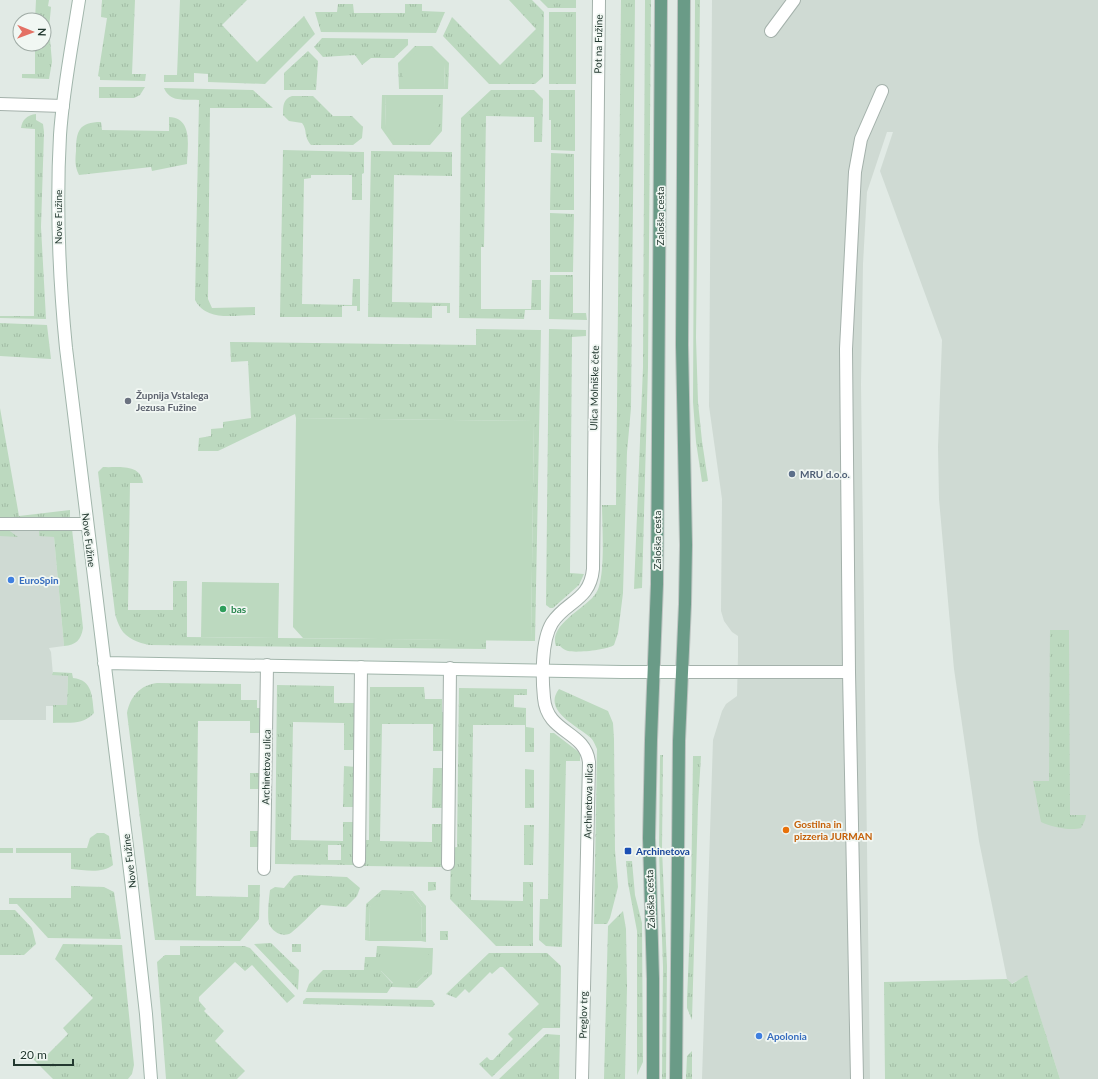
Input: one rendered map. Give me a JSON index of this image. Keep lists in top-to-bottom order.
{
  "streets": {
    "main road": ["Zaloška cesta"],
    "street": [
      "Pot na Fužine",
      "Nove Fužine",
      "Ulica Molniške čete",
      "Archinetova ulica",
      "Preglov trg"
    ]
  },
  "crossings": [
    ["Pot na Fužine", "Ulica Molniške čete"],
    ["Ulica Molniške čete", "Archinetova ulica"],
    ["Archinetova ulica", "Preglov trg"]
  ],
  "places": {
    "other": [
      "Župnija Vstalega Jezusa Fužine",
      "MRU d.o.o.",
      "EuroSpin",
      "bas",
      "Gostilna in pizzeria JURMAN",
      "Apolonia"
    ],
    "transit": ["Archinetova"]
  },
  "scale_bar": "20 m",
  "north": "right"
}
